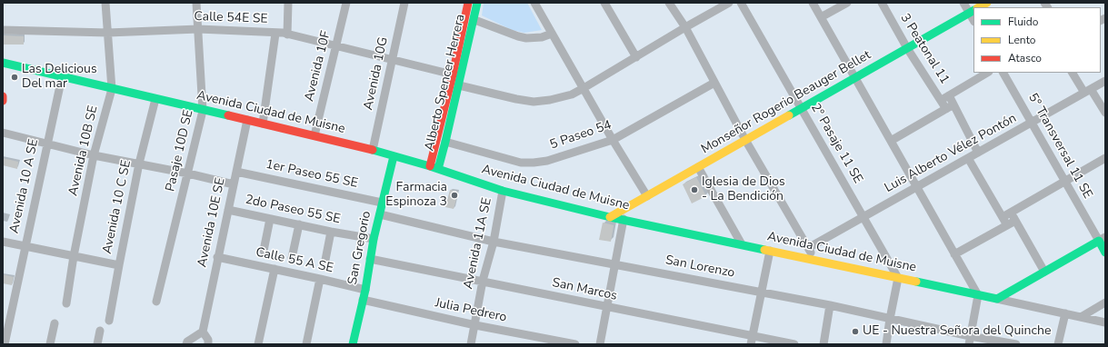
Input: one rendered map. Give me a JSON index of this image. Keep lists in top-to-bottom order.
{
  "streets": {
    "street": [
      "Calle 54E SE",
      "3 Peatonal 11",
      "Avenida 10F",
      "Avenida 10G",
      "Alberto Spencer Herrera",
      "Monseñor Rogerio Beauger Bellet",
      "Avenida Ciudad de Muisne",
      "5 Paseo 54",
      "2° Pasaje 11 SE",
      "5° Transversal 11 SE",
      "Avenida 10B SE",
      "Pasaje 10D SE",
      "Luis Alberto Vélez Pontón",
      "1er Paseo 55 SE",
      "Avenida 10 A SE",
      "Avenida 10 C SE",
      "2do Paseo 55 SE",
      "Avenida 10E SE",
      "Avenida 11A SE",
      "San Gregorio",
      "Calle 55 A SE",
      "San Lorenzo",
      "San Marcos",
      "Julia Pedrero"
    ]
  },
  "crossings": [
    ["Calle 54E SE", "Avenida 10F"],
    ["Calle 54E SE", "Avenida 10G"],
    ["Calle 54E SE", "Alberto Spencer Herrera"],
    ["Calle 54E SE", "Avenida 10B SE"],
    ["Calle 54E SE", "Pasaje 10D SE"],
    ["3 Peatonal 11", "Monseñor Rogerio Beauger Bellet"],
    ["3 Peatonal 11", "Luis Alberto Vélez Pontón"],
    ["Avenida 10F", "Avenida Ciudad de Muisne"],
    ["Avenida 10G", "Avenida Ciudad de Muisne"],
    ["Alberto Spencer Herrera", "Avenida Ciudad de Muisne"],
    ["Alberto Spencer Herrera", "5 Paseo 54"],
    ["Monseñor Rogerio Beauger Bellet", "Avenida Ciudad de Muisne"],
    ["Monseñor Rogerio Beauger Bellet", "2° Pasaje 11 SE"],
    ["Avenida Ciudad de Muisne", "2° Pasaje 11 SE"],
    ["Avenida Ciudad de Muisne", "Avenida 10B SE"],
    ["Avenida Ciudad de Muisne", "Pasaje 10D SE"],
    ["Avenida Ciudad de Muisne", "Avenida 10 A SE"],
    ["Avenida Ciudad de Muisne", "Avenida 10 C SE"],
    ["Avenida Ciudad de Muisne", "Avenida 10E SE"],
    ["Avenida Ciudad de Muisne", "Avenida 11A SE"],
    ["Avenida Ciudad de Muisne", "San Gregorio"],
    ["2° Pasaje 11 SE", "Luis Alberto Vélez Pontón"],
    ["5° Transversal 11 SE", "Luis Alberto Vélez Pontón"],
    ["1er Paseo 55 SE", "Avenida 10E SE"],
    ["1er Paseo 55 SE", "San Gregorio"],
    ["2do Paseo 55 SE", "Avenida 10E SE"],
    ["2do Paseo 55 SE", "San Gregorio"],
    ["Avenida 10E SE", "Calle 55 A SE"],
    ["Avenida 11A SE", "San Lorenzo"],
    ["Avenida 11A SE", "San Marcos"],
    ["Avenida 11A SE", "Julia Pedrero"],
    ["San Gregorio", "Calle 55 A SE"],
    ["San Gregorio", "San Lorenzo"],
    ["San Gregorio", "San Marcos"],
    ["San Gregorio", "Julia Pedrero"]
  ],
  "places": [
    "Las Delicious Del mar",
    "Iglesia de Dios - La Bendición",
    "Farmacia Espinoza 3",
    "UE - Nuestra Señora del Quinche"
  ],
  "legend": ["Fluido", "Lento", "Atasco"]
}
